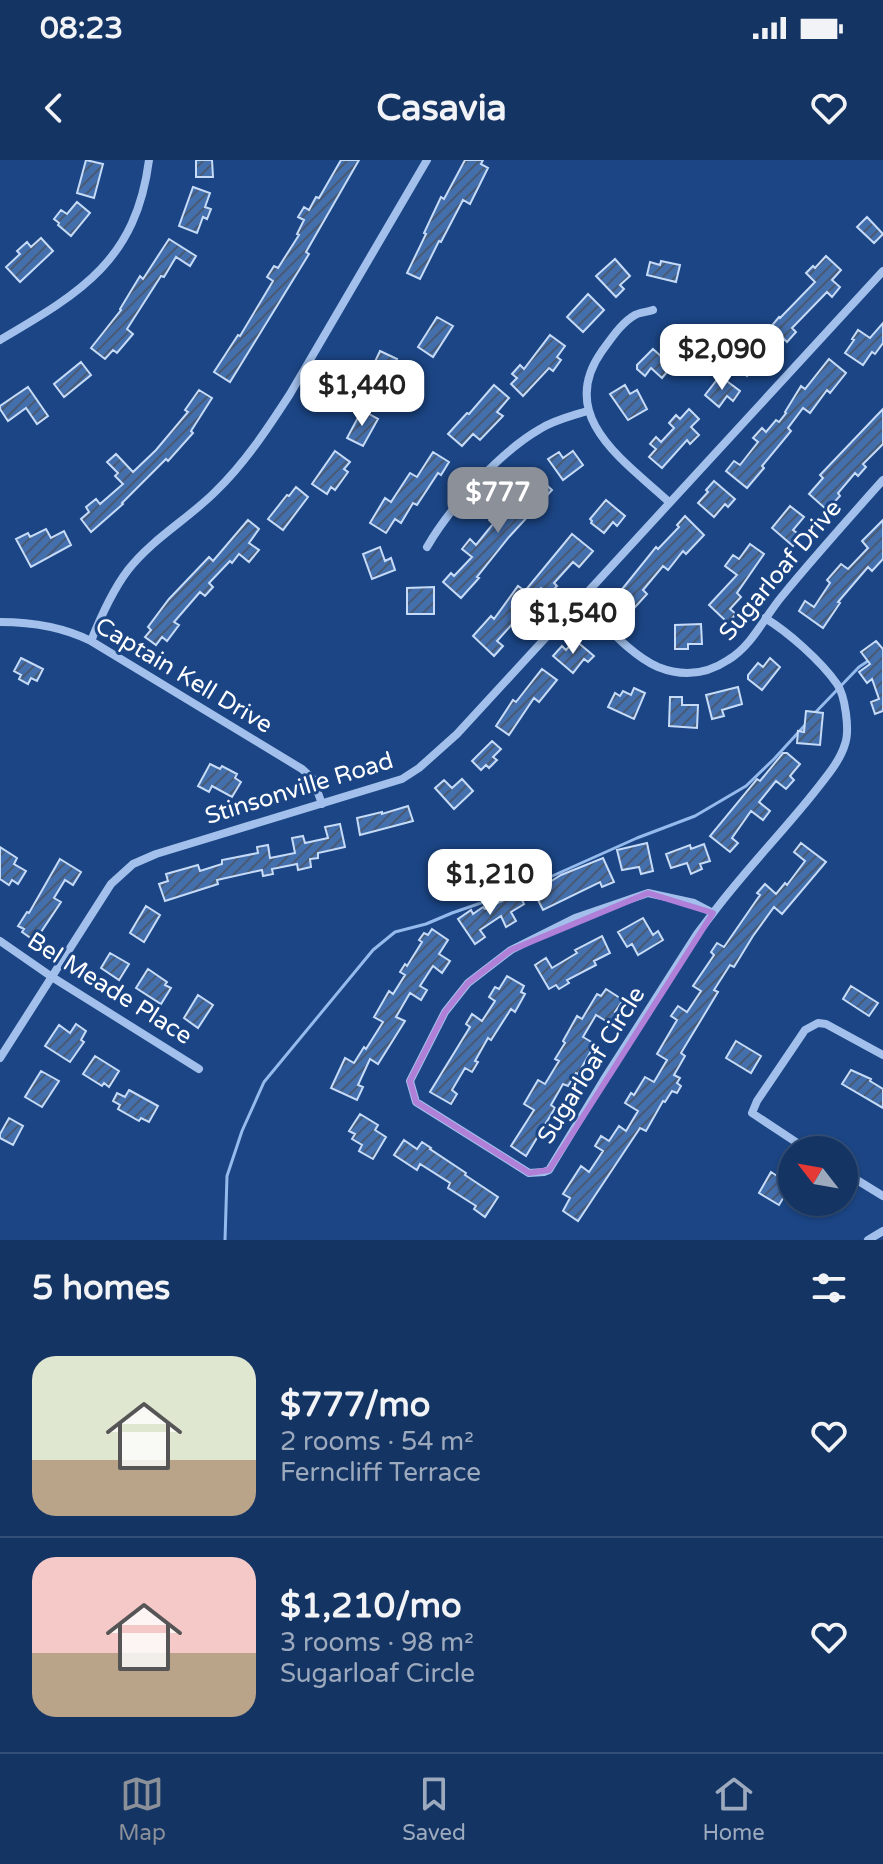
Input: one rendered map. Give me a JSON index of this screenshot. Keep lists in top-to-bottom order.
{
  "streets": {
    "street": [
      "Sugarloaf Drive",
      "Captain Kell Drive",
      "Stinsonville Road",
      "Bel Meade Place",
      "Sugarloaf Circle"
    ]
  },
  "crossings": [
    ["Sugarloaf Drive", "Stinsonville Road"],
    ["Sugarloaf Drive", "Sugarloaf Circle"],
    ["Captain Kell Drive", "Stinsonville Road"],
    ["Stinsonville Road", "Bel Meade Place"]
  ],
  "north": "top left",
  "page": {
    "status": "08:23",
    "header": "Casavia",
    "price": [
      "$2,090",
      "$1,440",
      "$777",
      "$1,540",
      "$1,210"
    ],
    "heading": "5 homes",
    "list": [
      {
        "name": "$777/mo",
        "note": "2 rooms · 54 m² · Ferncliff Terrace"
      },
      {
        "name": "$1,210/mo",
        "note": "3 rooms · 98 m² · Sugarloaf Circle"
      }
    ],
    "tabs": ["Map", "Saved", "Home"]
  }
}
